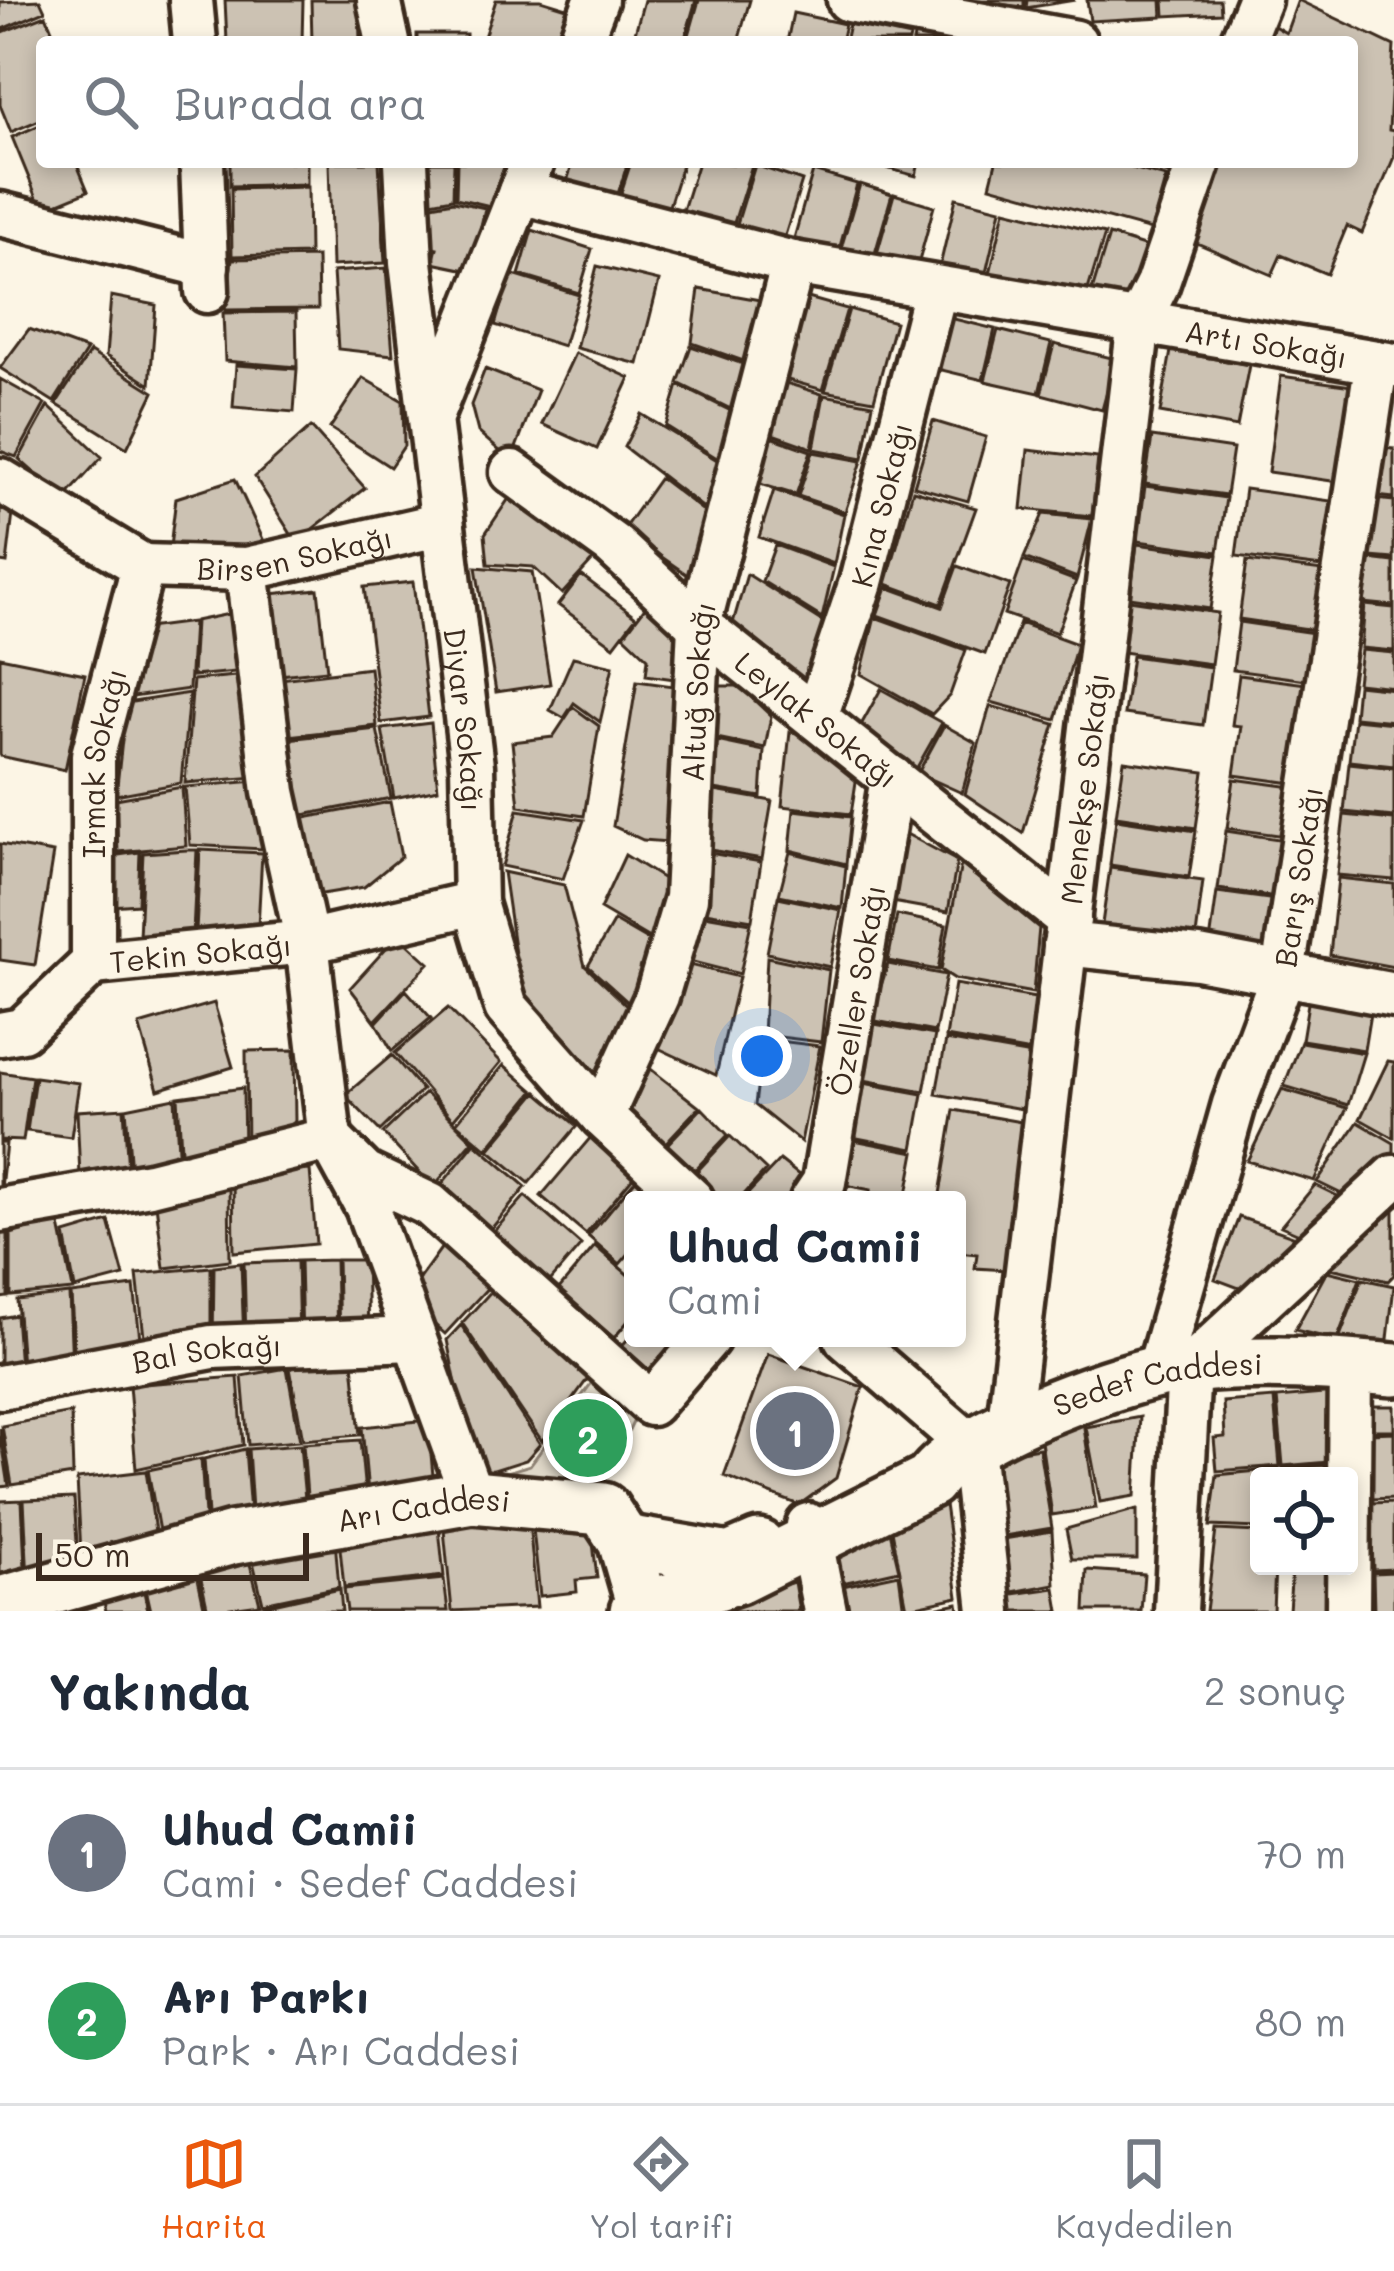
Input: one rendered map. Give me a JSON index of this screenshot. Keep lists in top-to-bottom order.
{
  "streets": {
    "street": [
      "Artı Sokağı",
      "Kına Sokağı",
      "Birsen Sokağı",
      "Altuğ Sokağı",
      "Leylak Sokağı",
      "Diyar Sokağı",
      "Irmak Sokağı",
      "Menekşe Sokağı",
      "Barış Sokağı",
      "Tekin Sokağı",
      "Özeller Sokağı",
      "Bal Sokağı",
      "Sedef Caddesi",
      "Arı Caddesi"
    ]
  },
  "crossings": [
    ["Artı Sokağı", "Kına Sokağı"],
    ["Artı Sokağı", "Altuğ Sokağı"],
    ["Artı Sokağı", "Menekşe Sokağı"],
    ["Artı Sokağı", "Barış Sokağı"],
    ["Kına Sokağı", "Leylak Sokağı"],
    ["Birsen Sokağı", "Diyar Sokağı"],
    ["Birsen Sokağı", "Irmak Sokağı"],
    ["Altuğ Sokağı", "Leylak Sokağı"],
    ["Altuğ Sokağı", "Diyar Sokağı"],
    ["Leylak Sokağı", "Menekşe Sokağı"],
    ["Leylak Sokağı", "Özeller Sokağı"],
    ["Diyar Sokağı", "Tekin Sokağı"],
    ["Irmak Sokağı", "Tekin Sokağı"],
    ["Menekşe Sokağı", "Sedef Caddesi"],
    ["Barış Sokağı", "Sedef Caddesi"],
    ["Sedef Caddesi", "Arı Caddesi"]
  ],
  "scale_bar": "50 m",
  "page": {
    "search": "Burada ara",
    "popup": ["Uhud Camii", "Cami"],
    "pins": ["1", "2"],
    "scale": "50 m",
    "heading": ["Yakında", "2 sonuç"],
    "list": [
      {
        "mark": "1",
        "name": "Uhud Camii",
        "note": "Cami · Sedef Caddesi",
        "value": "70 m"
      },
      {
        "mark": "2",
        "name": "Arı Parkı",
        "note": "Park · Arı Caddesi",
        "value": "80 m"
      }
    ],
    "nav": ["Harita", "Yol tarifi", "Kaydedilen"]
  }
}
